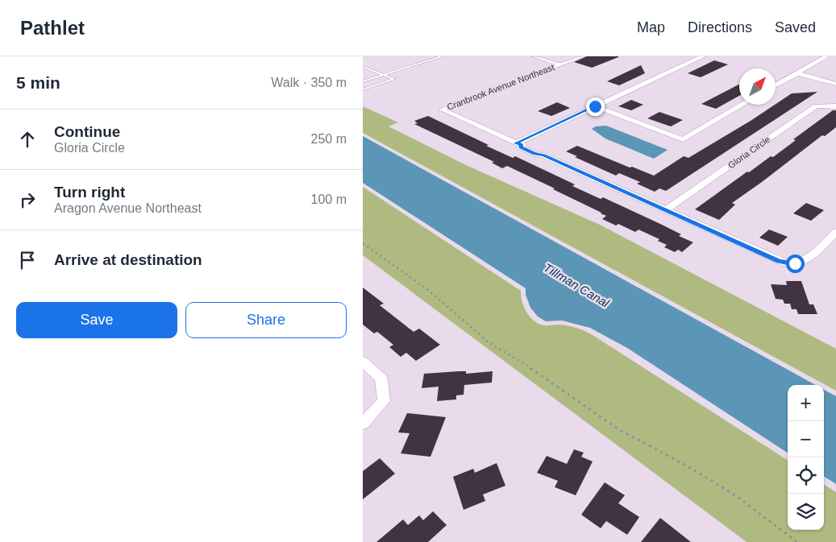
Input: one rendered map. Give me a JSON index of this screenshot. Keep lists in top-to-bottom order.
{
  "streets": {
    "street": ["Cranbrook Avenue Northeast", "Gloria Circle"]
  },
  "water": ["Tillman Canal"],
  "north": "top right",
  "page": {
    "header": "Pathlet",
    "nav": ["Map", "Directions", "Saved"],
    "heading": ["5 min", "Walk · 350 m"],
    "list": [
      ["Continue", "Gloria Circle", "250 m"],
      ["Turn right", "Aragon Avenue Northeast", "100 m"],
      "Arrive at destination"
    ],
    "buttons": ["Save", "Share"],
    "map_buttons": ["+", "−"]
  }
}
